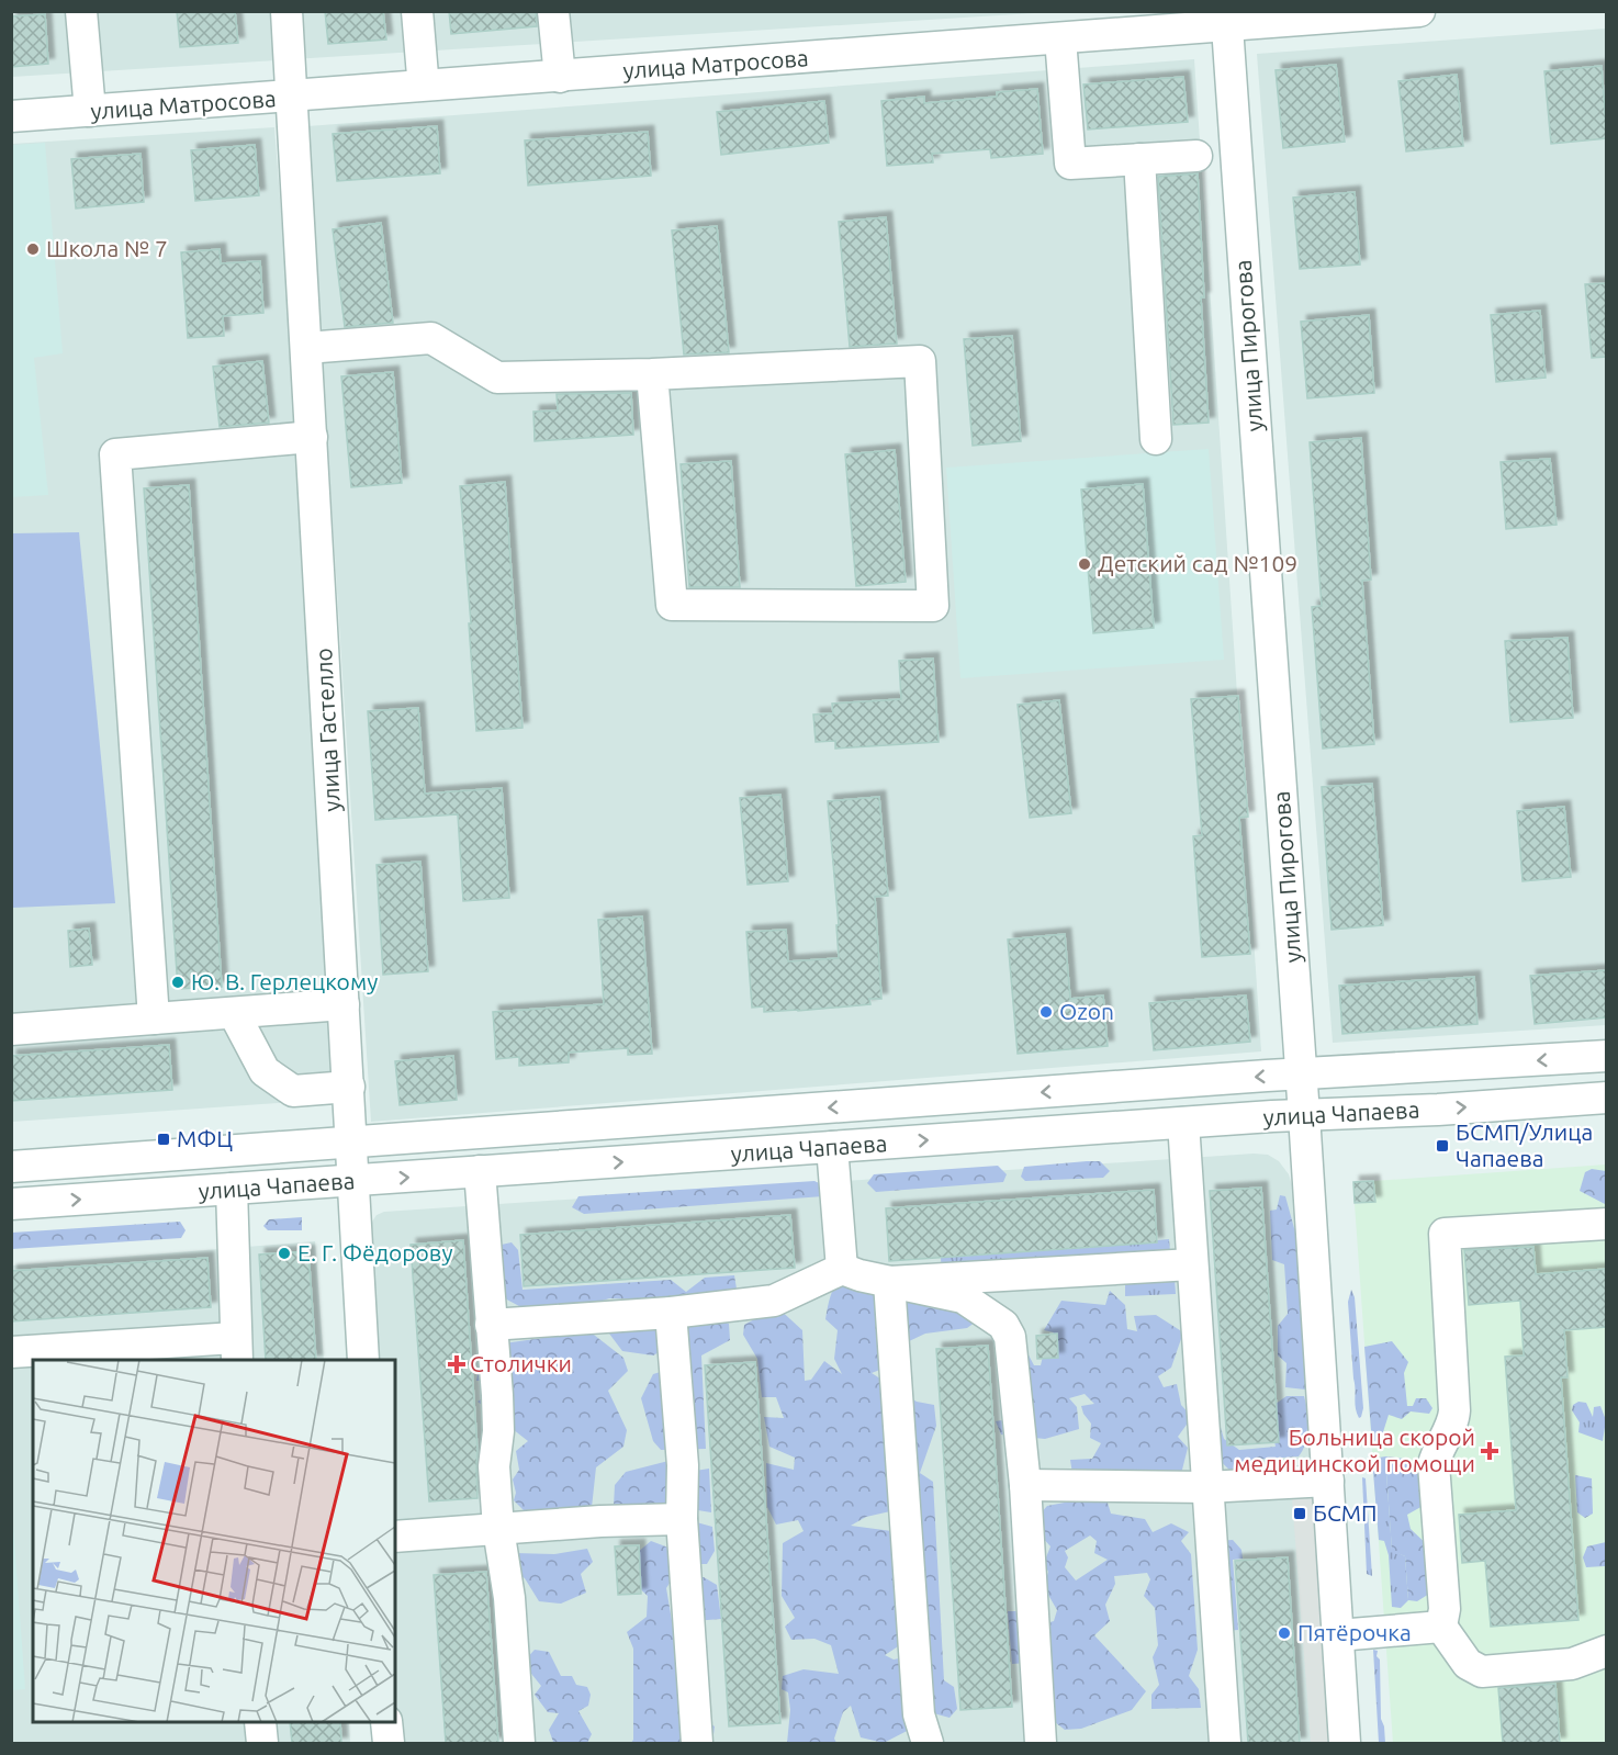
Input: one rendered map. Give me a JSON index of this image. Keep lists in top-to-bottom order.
{
  "streets": {
    "street": [
      "улица Матросова",
      "улица Пирогова",
      "улица Гастелло",
      "улица Чапаева"
    ]
  },
  "crossings": [
    ["улица Матросова", "улица Пирогова"],
    ["улица Матросова", "улица Гастелло"],
    ["улица Пирогова", "улица Чапаева"],
    ["улица Гастелло", "улица Чапаева"]
  ],
  "places": {
    "other": [
      "Школа № 7",
      "Детский сад №109",
      "Ю. В. Герлецкому",
      "Ozon",
      "Е. Г. Фёдорову",
      "Пятёрочка"
    ],
    "transit": ["МФЦ", "БСМП/Улица Чапаева", "БСМП"],
    "health": ["Столички", "Больница скорой медицинской помощи"]
  }
}
